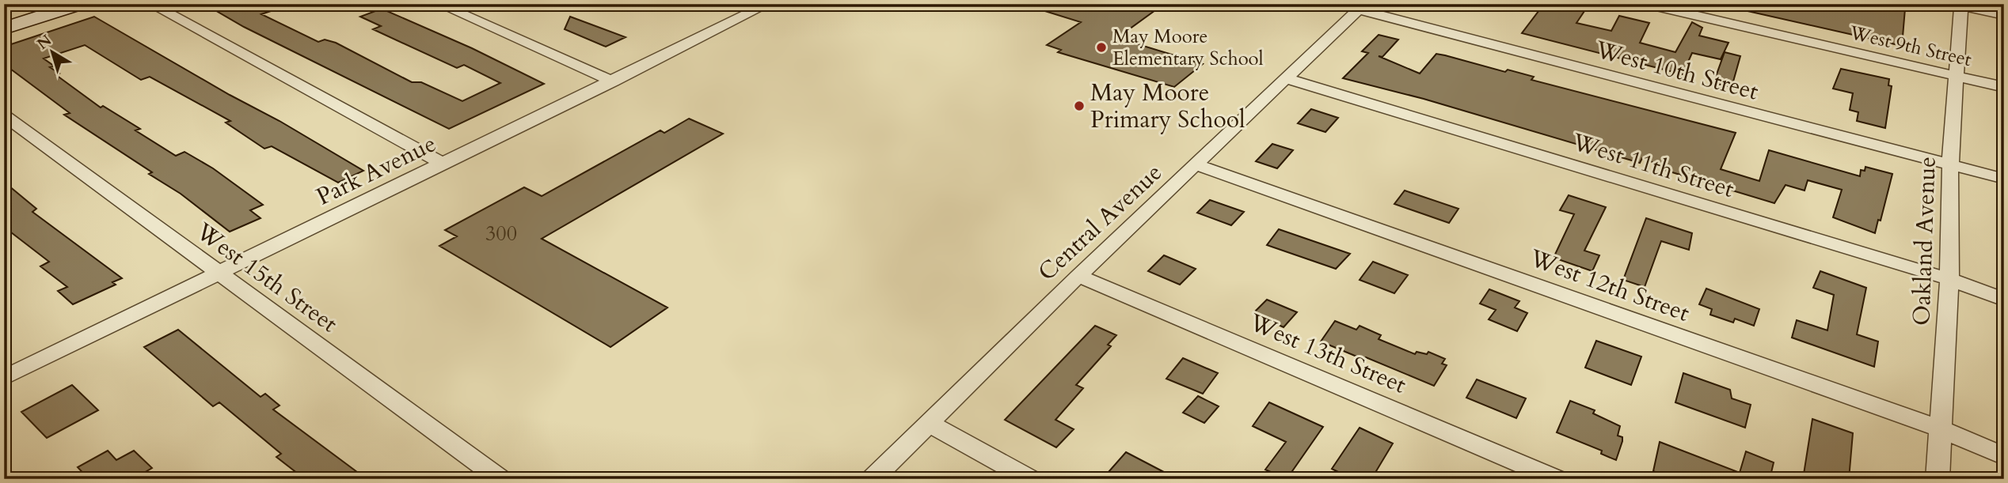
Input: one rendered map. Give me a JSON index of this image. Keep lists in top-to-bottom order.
{
  "streets": {
    "street": [
      "West 9th Street",
      "West 10th Street",
      "West 11th Street",
      "Park Avenue",
      "Central Avenue",
      "Oakland Avenue",
      "West 15th Street",
      "West 12th Street",
      "West 13th Street"
    ]
  },
  "crossings": [
    ["West 9th Street", "Oakland Avenue"],
    ["West 10th Street", "Central Avenue"],
    ["West 10th Street", "Oakland Avenue"],
    ["West 11th Street", "Central Avenue"],
    ["West 11th Street", "Oakland Avenue"],
    ["Park Avenue", "West 15th Street"],
    ["Central Avenue", "West 12th Street"],
    ["Central Avenue", "West 13th Street"],
    ["Oakland Avenue", "West 12th Street"]
  ],
  "places": ["May Moore Elementary School", "May Moore Primary School"],
  "house_numbers": ["300"],
  "north": "top left"
}
